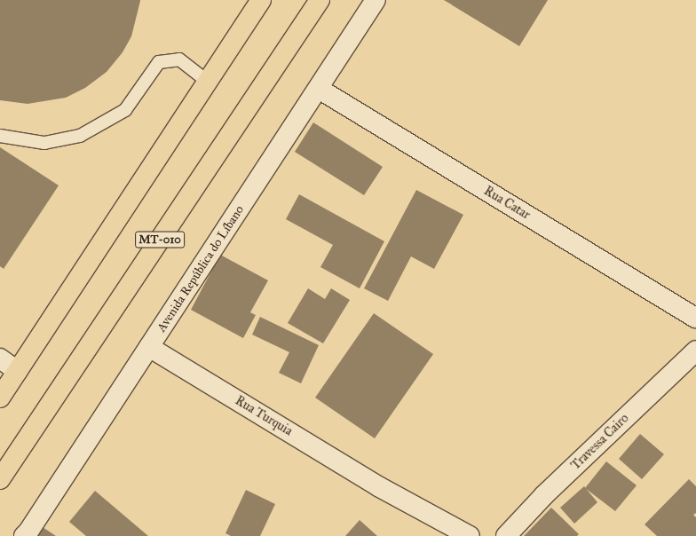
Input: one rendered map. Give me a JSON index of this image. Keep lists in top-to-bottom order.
{
  "streets": {
    "main road": ["MT-010"],
    "street": [
      "Rua Catar",
      "Avenida República do Líbano",
      "Rua Turquia",
      "Travessa Cairo"
    ]
  },
  "crossings": [
    ["Rua Catar", "Avenida República do Líbano"],
    ["Avenida República do Líbano", "Rua Turquia"]
  ]
}
